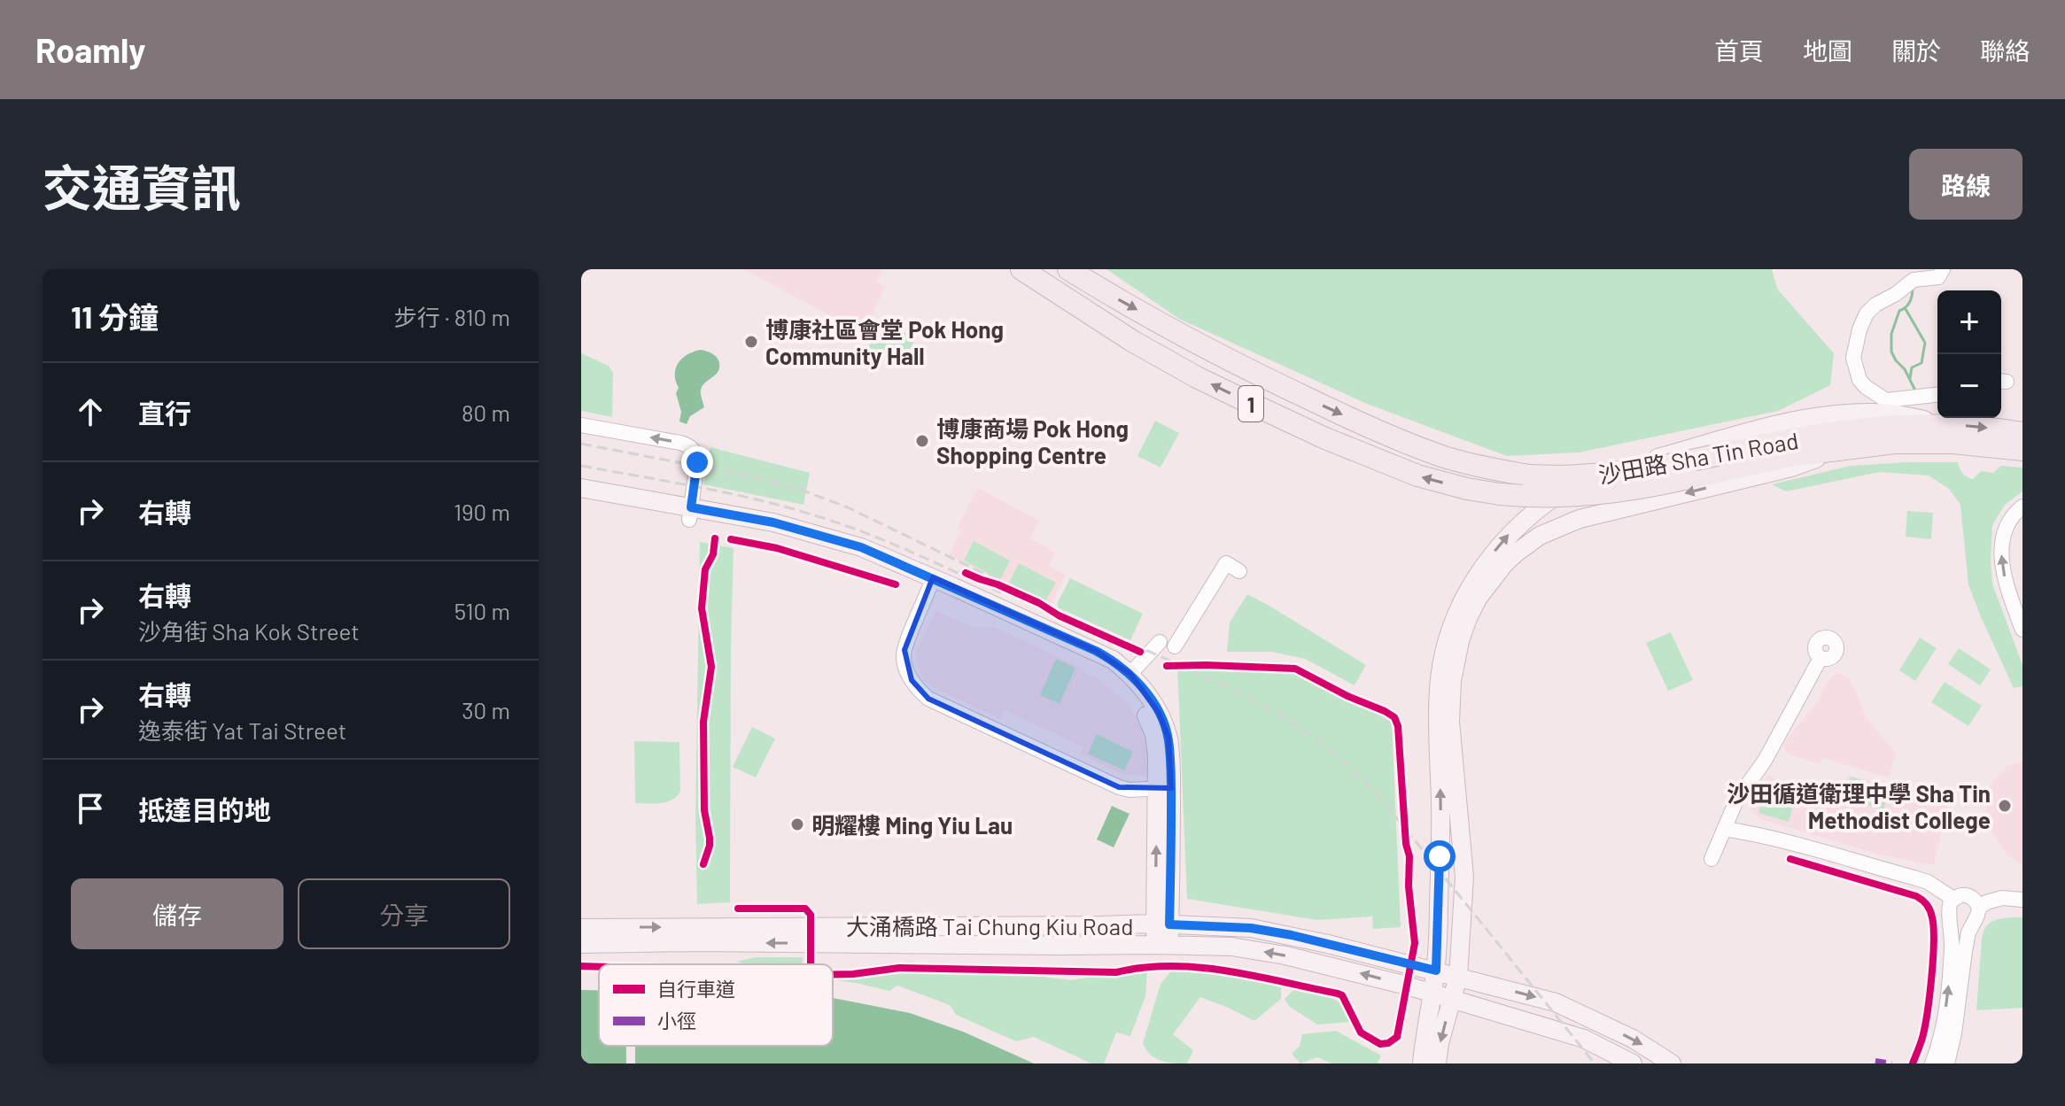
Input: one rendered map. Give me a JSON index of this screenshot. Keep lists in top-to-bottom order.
{
  "streets": {
    "highway": ["1", "沙田路 Sha Tin Road"],
    "main road": ["大涌橋路 Tai Chung Kiu Road"]
  },
  "crossings": [
    ["1", "沙田路 Sha Tin Road"]
  ],
  "places": [
    "博康社區會堂 Pok Hong Community Hall",
    "博康商場 Pok Hong Shopping Centre",
    "沙田循道衛理中學 Sha Tin Methodist College",
    "明耀樓 Ming Yiu Lau"
  ],
  "legend": ["自行車道", "小徑"],
  "page": {
    "header": "Roamly",
    "nav": [
      "首頁",
      "地圖",
      "關於",
      "聯絡"
    ],
    "title": "交通資訊",
    "buttons": [
      "路線",
      ["儲存", "分享"]
    ],
    "heading": ["11 分鐘", "步行 · 810 m"],
    "map_buttons": ["+", "−"],
    "list": [
      ["直行", "80 m"],
      ["右轉", "190 m"],
      ["右轉", "沙角街 Sha Kok Street", "510 m"],
      ["右轉", "逸泰街 Yat Tai Street", "30 m"],
      "抵達目的地"
    ]
  }
}
